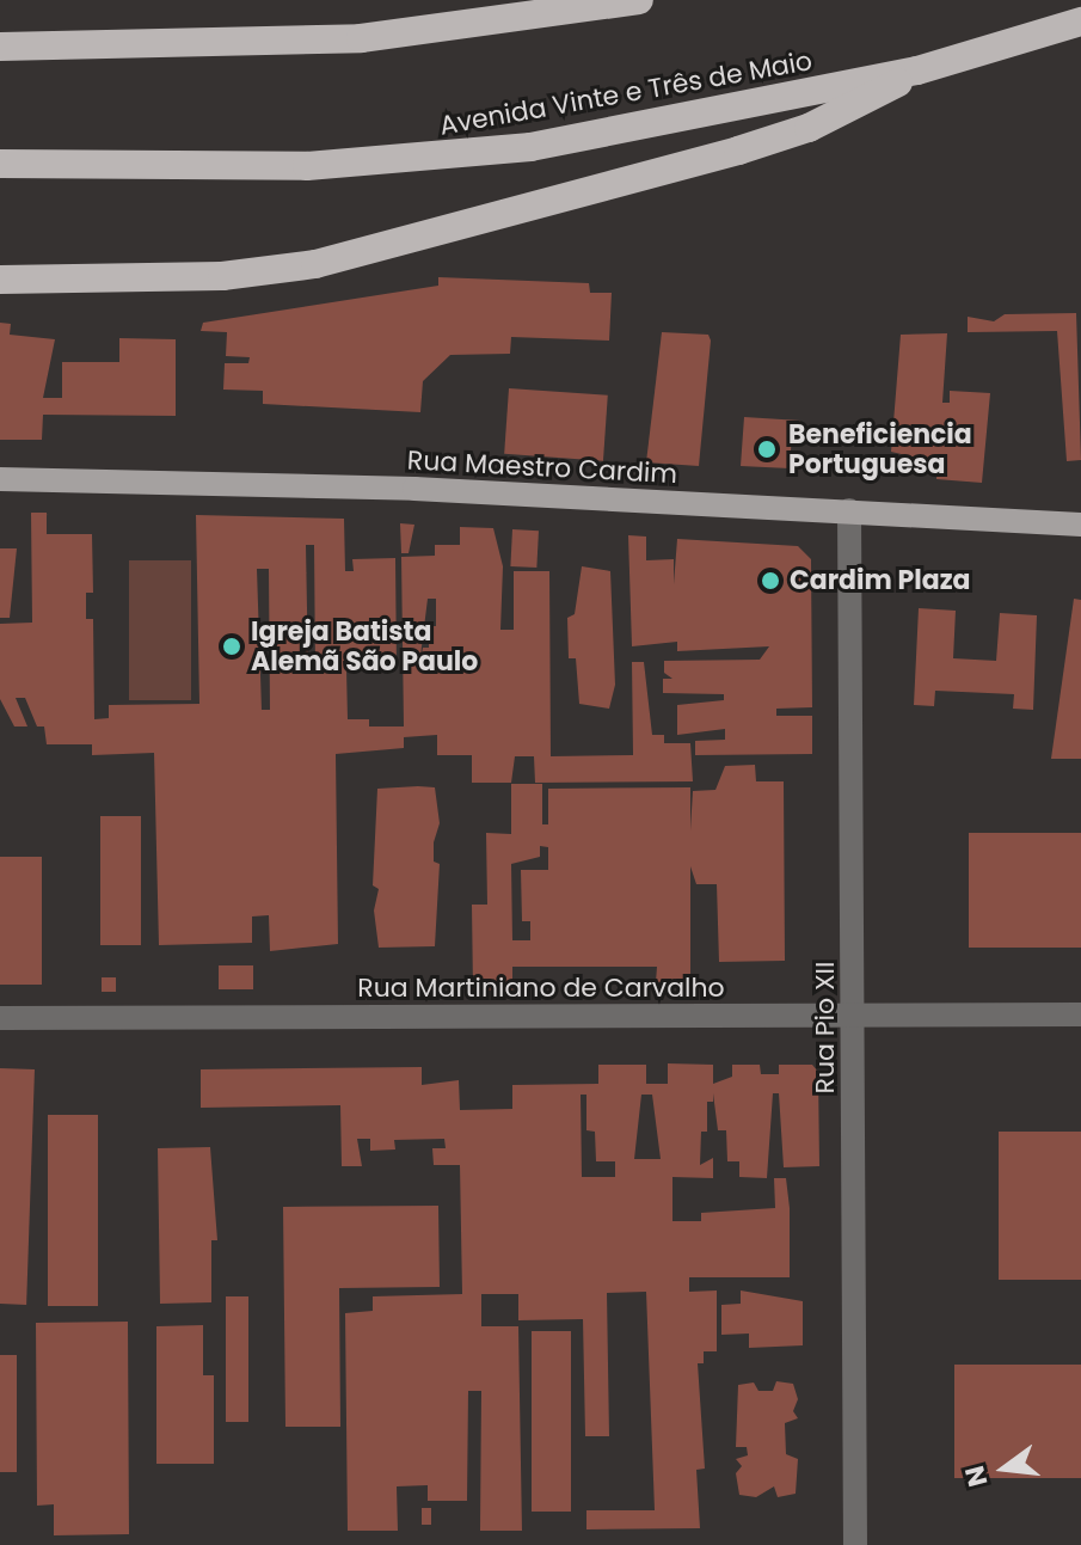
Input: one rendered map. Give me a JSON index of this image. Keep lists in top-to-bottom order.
{
  "streets": {
    "highway": ["Avenida Vinte e Três de Maio"],
    "main road": ["Rua Maestro Cardim"],
    "street": ["Rua Martiniano de Carvalho", "Rua Pio XII"]
  },
  "crossings": [
    ["Rua Maestro Cardim", "Rua Pio XII"],
    ["Rua Martiniano de Carvalho", "Rua Pio XII"]
  ],
  "places": ["Beneficiencia Portuguesa", "Cardim Plaza", "Igreja Batista Alemã São Paulo"],
  "north": "left"
}
